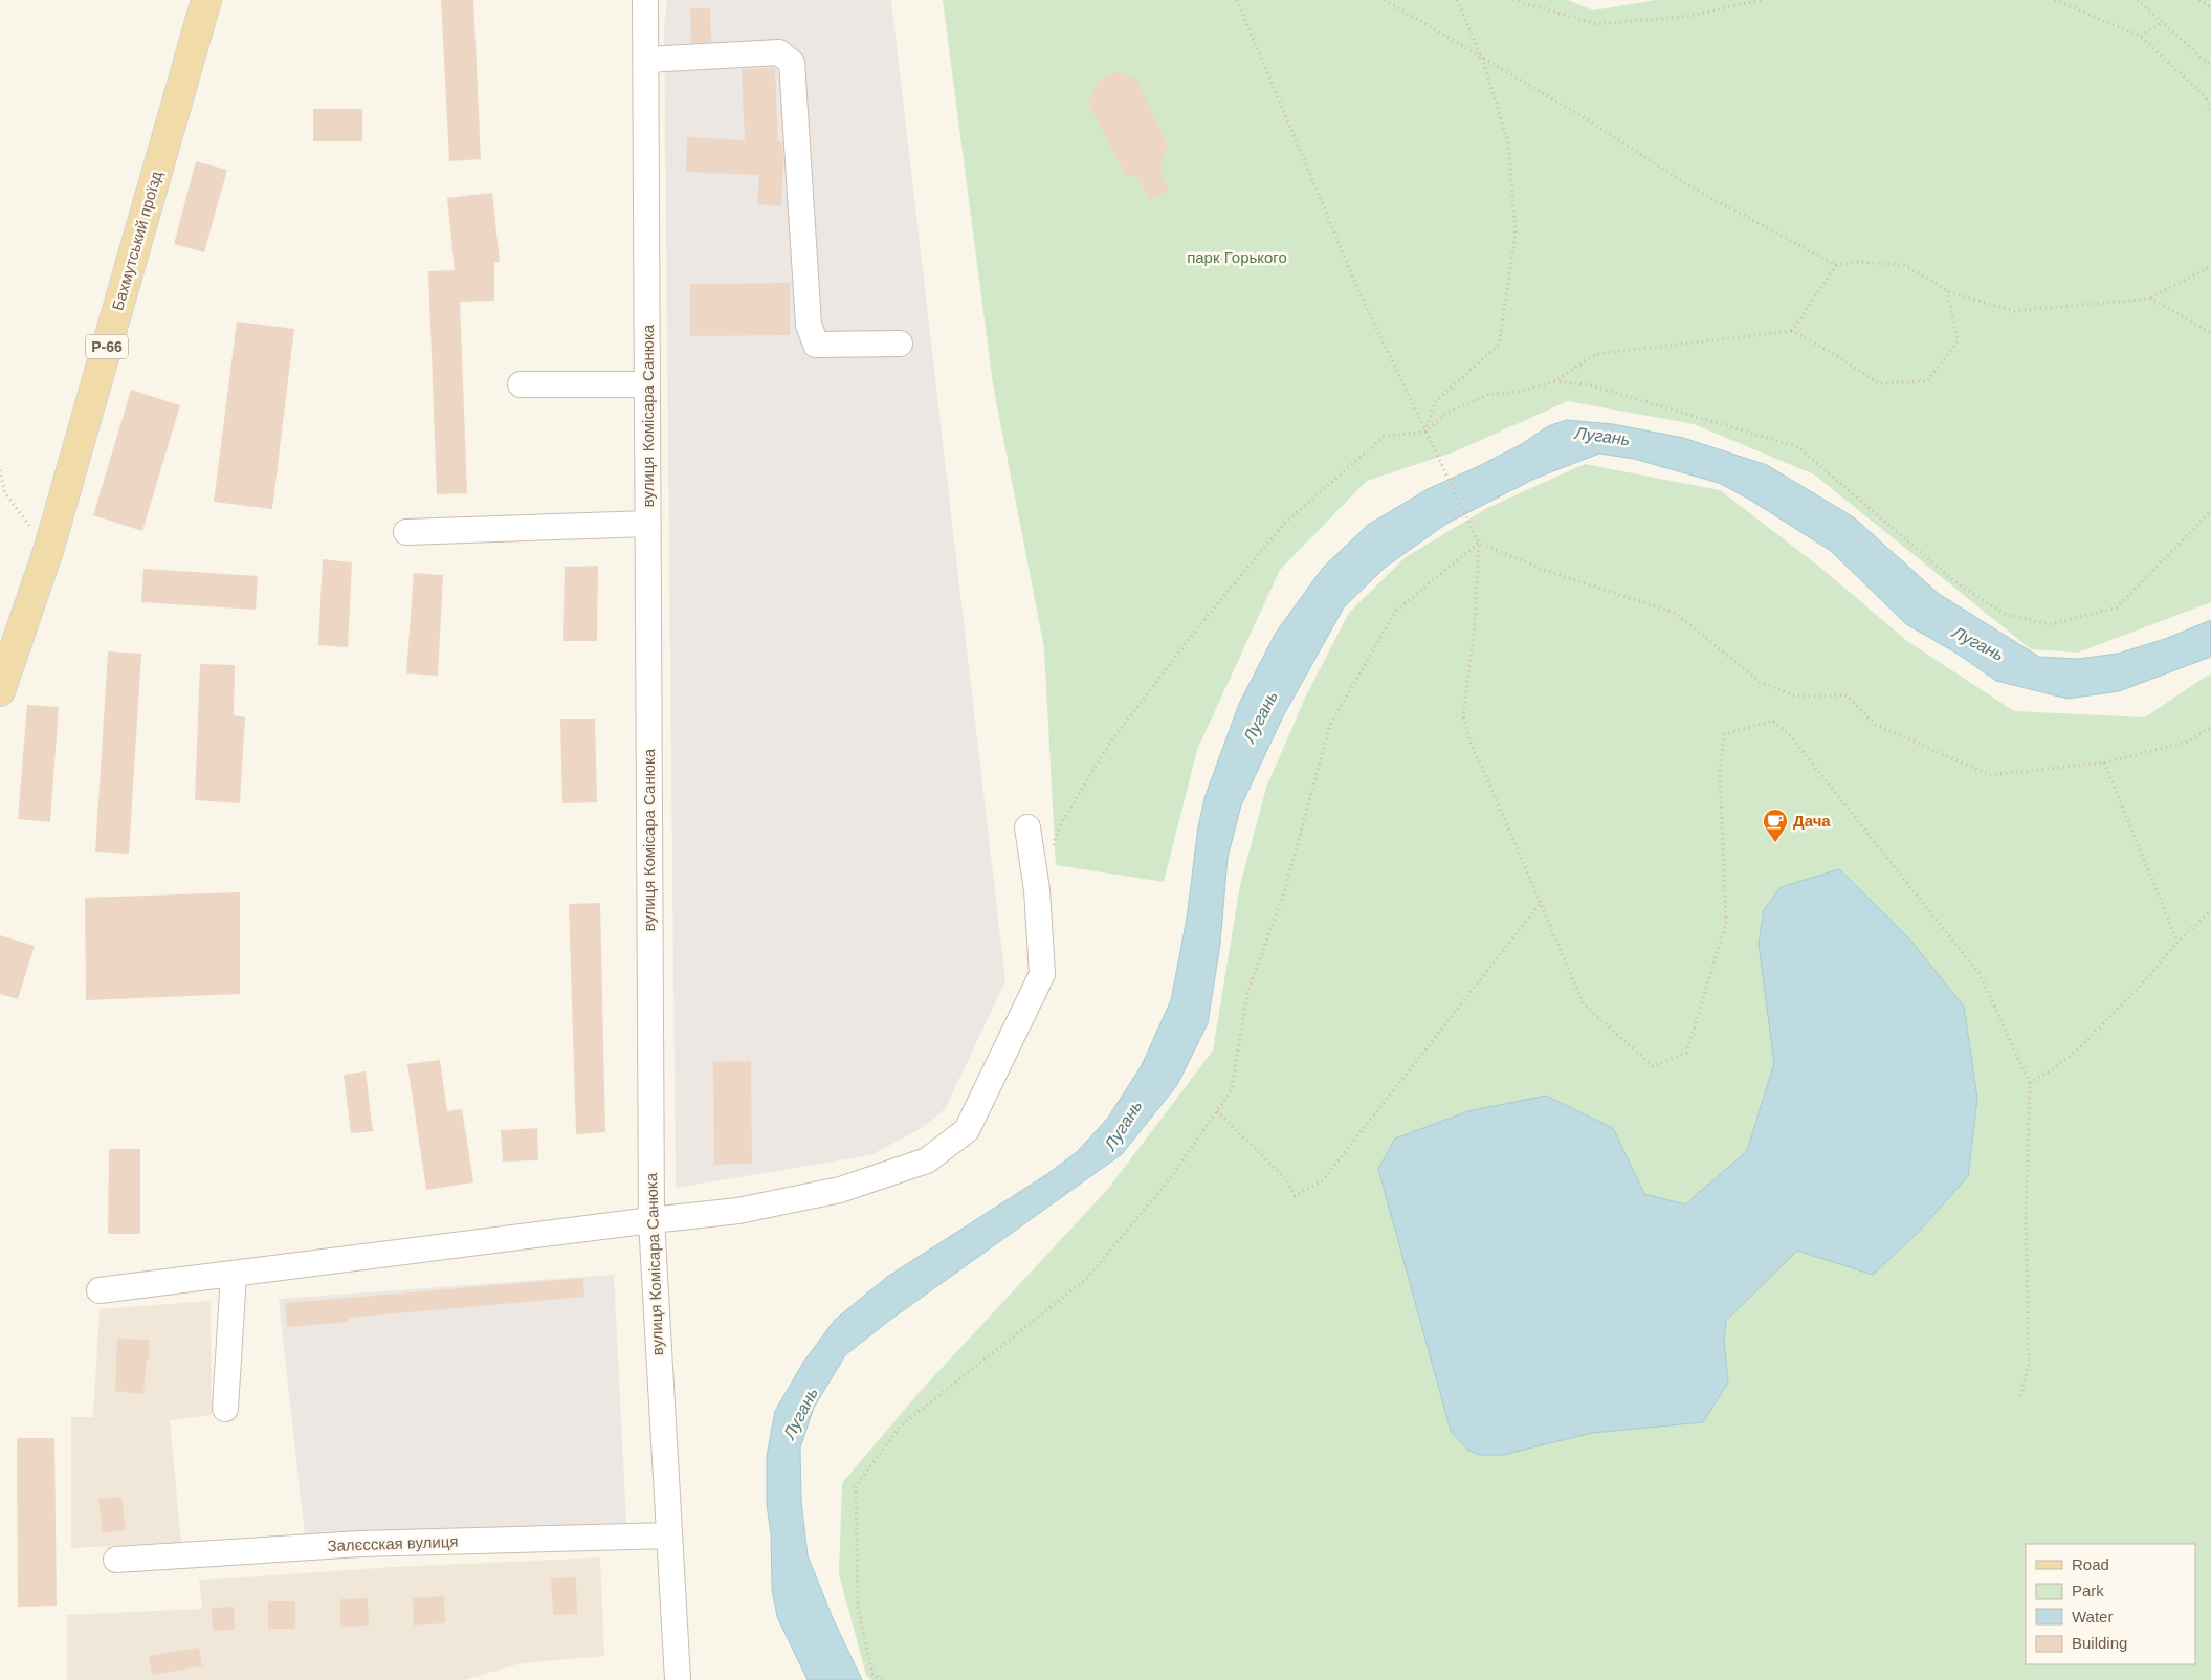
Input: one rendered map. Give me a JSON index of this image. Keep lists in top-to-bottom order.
{
  "streets": {
    "main road": ["Бахмутський проїзд", "Р-66"],
    "street": ["вулиця Комісара Санюка", "Залєсская вулиця"]
  },
  "crossings": [
    ["вулиця Комісара Санюка", "Залєсская вулиця"]
  ],
  "water": ["Лугань"],
  "parks": ["парк Горького"],
  "places": {
    "cafe": ["Дача"]
  },
  "legend": [
    "Road",
    "Park",
    "Water",
    "Building"
  ]
}
